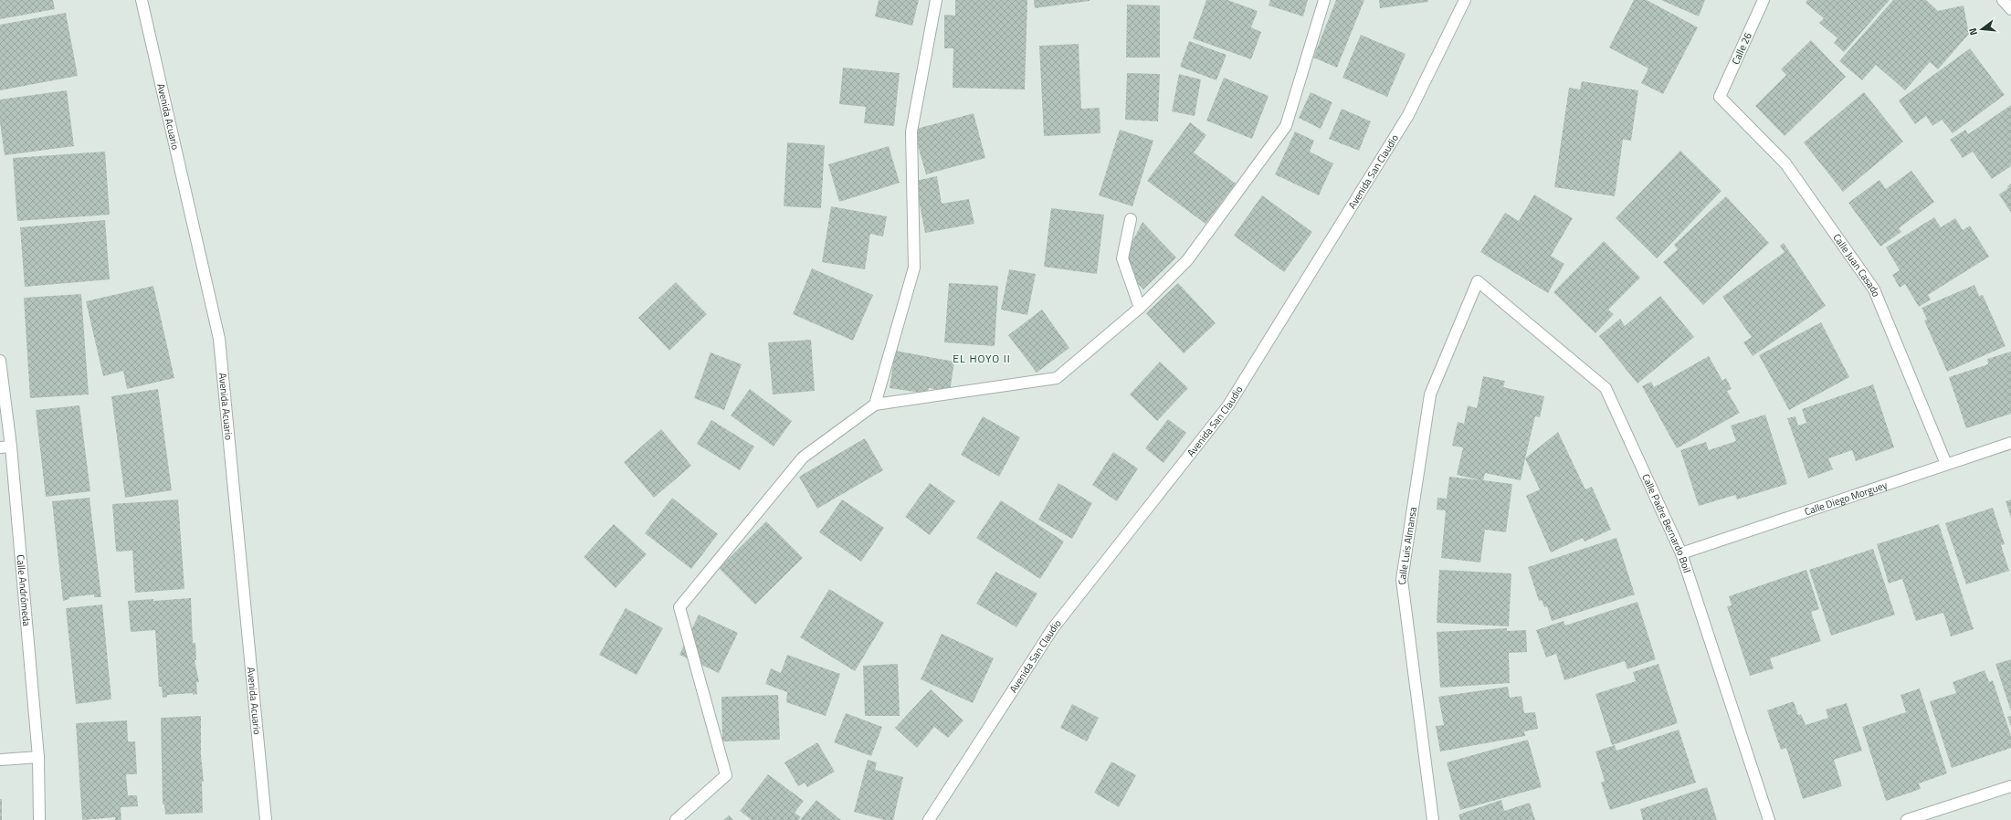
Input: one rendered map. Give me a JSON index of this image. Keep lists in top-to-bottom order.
{
  "streets": {
    "street": [
      "Calle 26",
      "Avenida Acuario",
      "Avenida San Claudio",
      "Calle Juan Casado",
      "Calle Diego Morguey",
      "Calle Padre Bernardo Boil",
      "Calle Luis Almansa",
      "Calle Andrómeda"
    ]
  },
  "crossings": [
    ["Calle 26", "Calle Juan Casado"],
    ["Calle Juan Casado", "Calle Diego Morguey"],
    ["Calle Diego Morguey", "Calle Padre Bernardo Boil"],
    ["Calle Padre Bernardo Boil", "Calle Luis Almansa"]
  ],
  "districts": ["EL HOYO II"],
  "north": "left"
}
